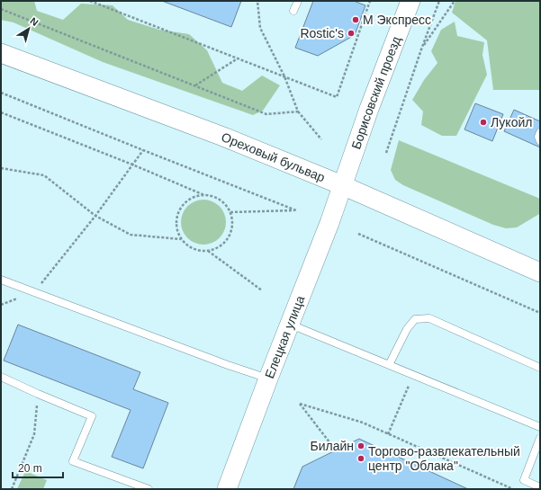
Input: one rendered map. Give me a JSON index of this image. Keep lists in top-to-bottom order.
{
  "streets": {
    "main road": ["Борисовский проезд", "Ореховый бульвар", "Елецкая улица"]
  },
  "crossings": [
    ["Борисовский проезд", "Ореховый бульвар"],
    ["Борисовский проезд", "Елецкая улица"],
    ["Ореховый бульвар", "Елецкая улица"]
  ],
  "places": [
    "М Экспресс",
    "Rostic's",
    "Лукойл",
    "Билайн",
    "Торгово-развлекательный центр \"Облака\""
  ],
  "scale_bar": "20 m",
  "north": "top right"
}
